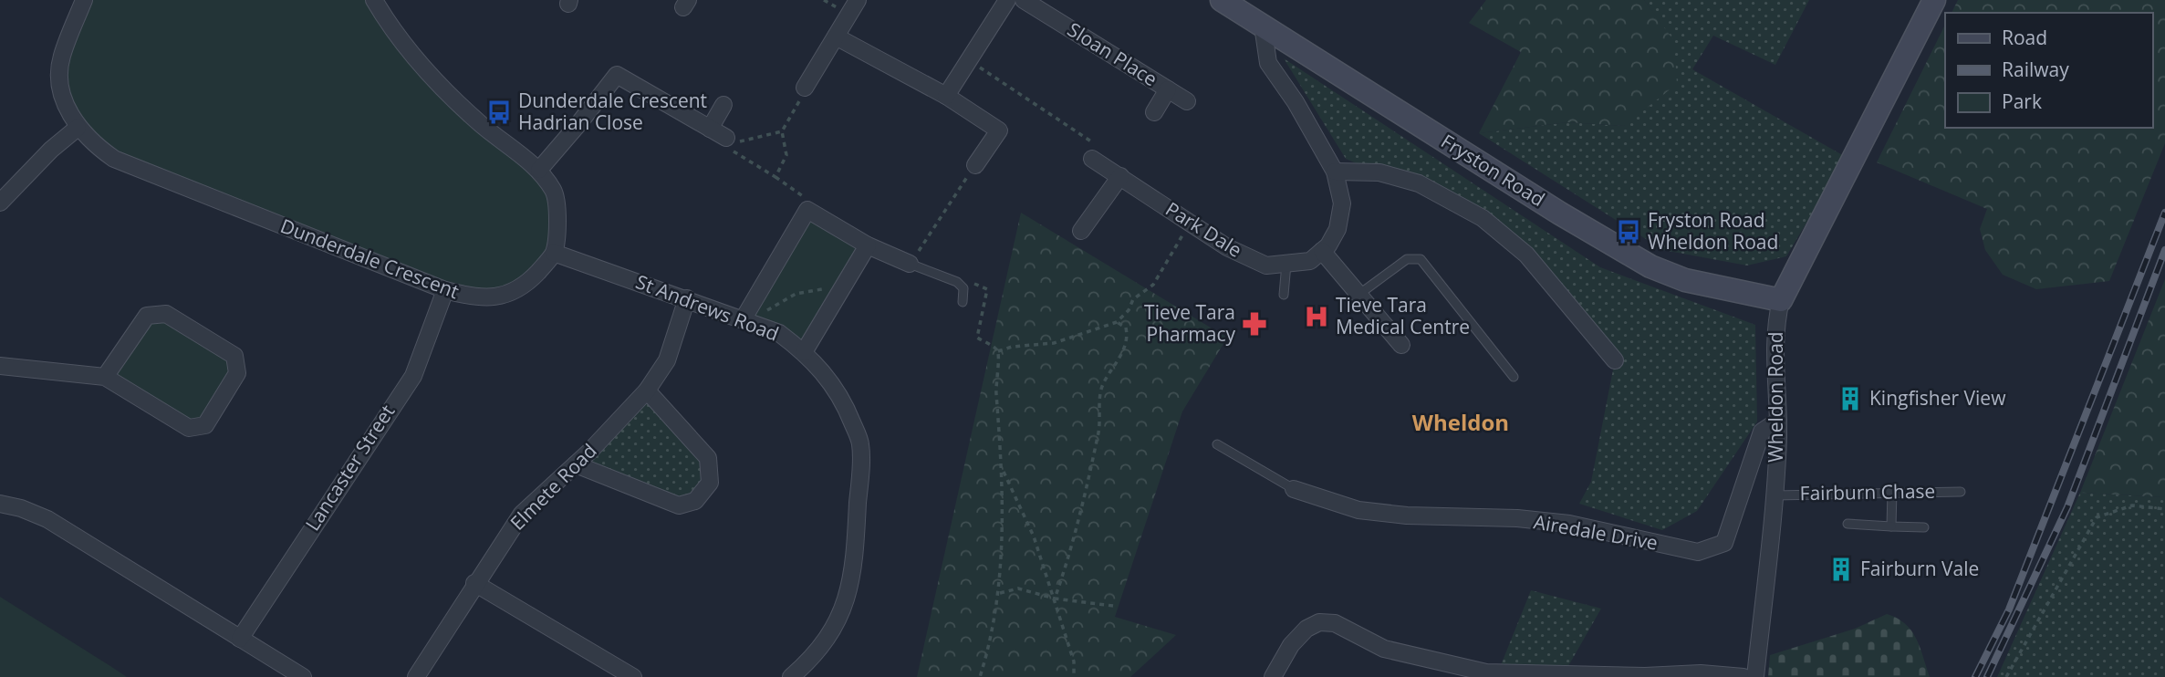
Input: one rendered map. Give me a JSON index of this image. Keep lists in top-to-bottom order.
{
  "streets": {
    "street": [
      "Sloan Place",
      "Fryston Road",
      "Park Dale",
      "Dunderdale Crescent",
      "St Andrews Road",
      "Wheldon Road",
      "Lancaster Street",
      "Elmete Road",
      "Airedale Drive"
    ],
    "lane": ["Fairburn Chase"]
  },
  "crossings": [
    ["Fryston Road", "Wheldon Road"],
    ["Dunderdale Crescent", "St Andrews Road"],
    ["Dunderdale Crescent", "Lancaster Street"],
    ["St Andrews Road", "Elmete Road"],
    ["Wheldon Road", "Fairburn Chase"],
    ["Wheldon Road", "Airedale Drive"]
  ],
  "districts": ["Wheldon"],
  "places": {
    "bus stop": ["Dunderdale Crescent Hadrian Close", "Fryston Road Wheldon Road"],
    "hospital": ["Tieve Tara Medical Centre"],
    "pharmacy": ["Tieve Tara Pharmacy"],
    "building": ["Kingfisher View", "Fairburn Vale"]
  },
  "legend": ["Road", "Railway", "Park"]
}
